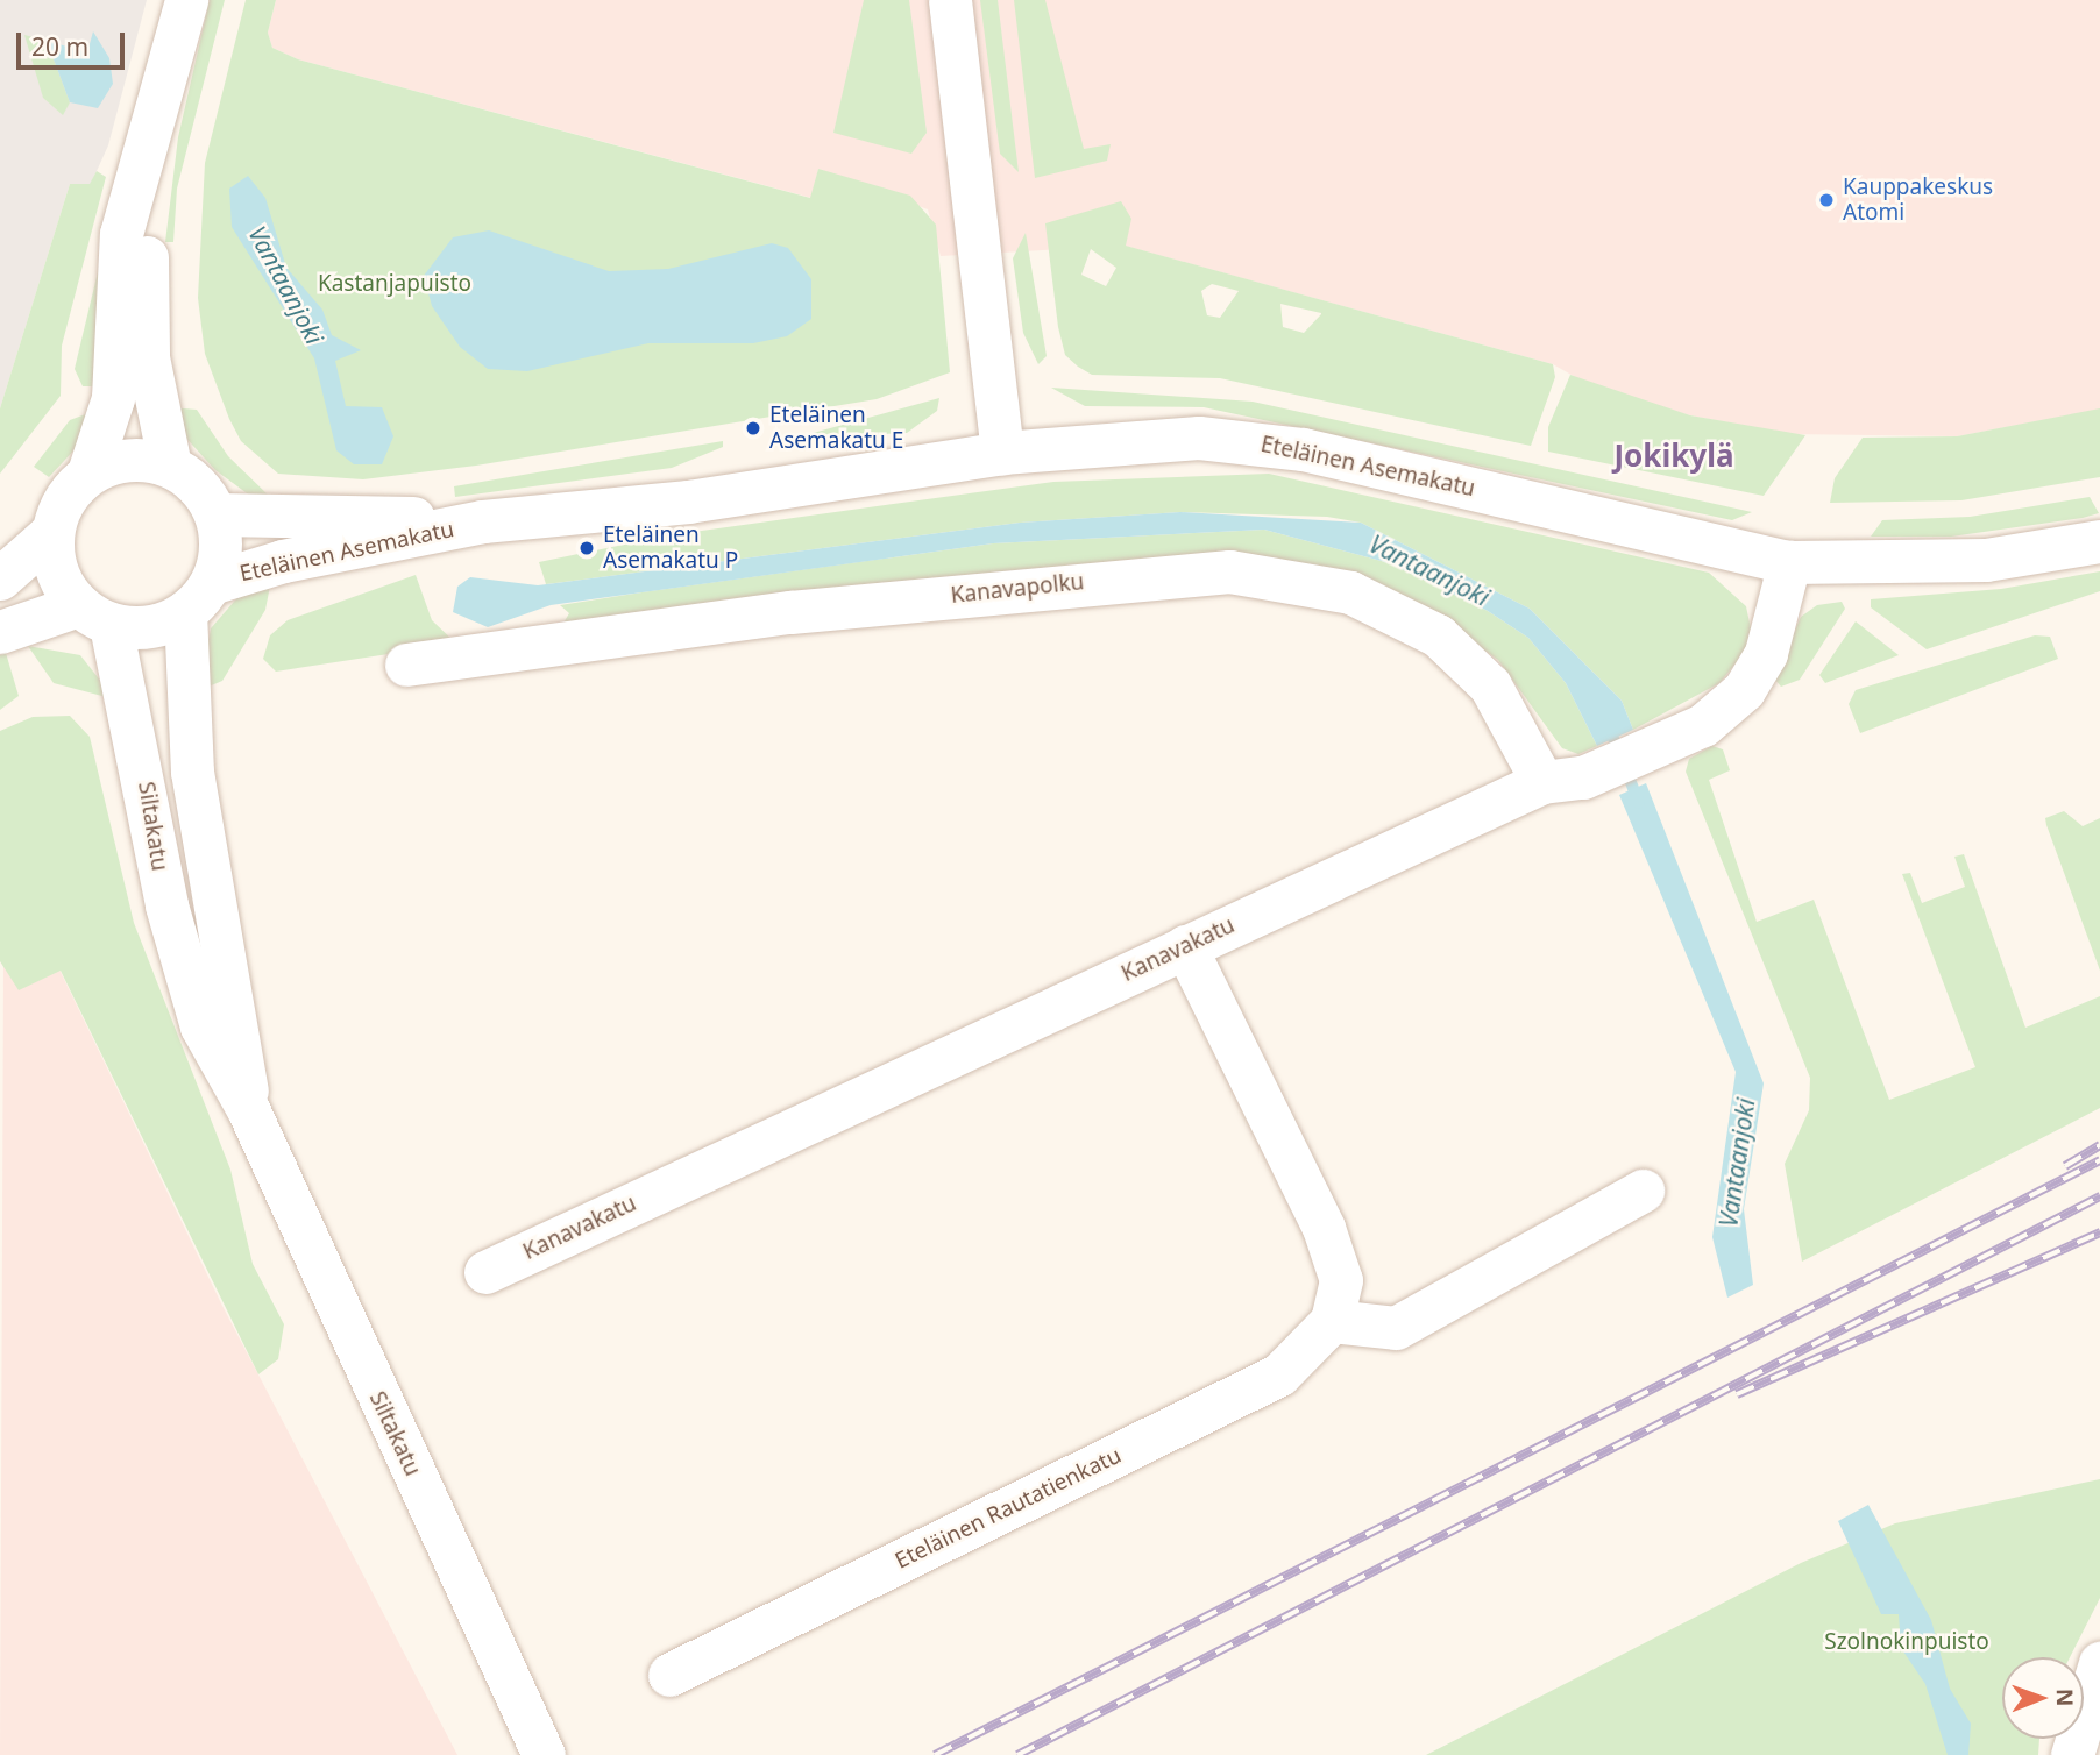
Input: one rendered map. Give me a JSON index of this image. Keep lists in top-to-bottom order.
{
  "streets": {
    "street": [
      "Eteläinen Asemakatu",
      "Kanavapolku",
      "Siltakatu",
      "Kanavakatu",
      "Eteläinen Rautatienkatu"
    ]
  },
  "crossings": [
    ["Eteläinen Asemakatu", "Siltakatu"],
    ["Eteläinen Asemakatu", "Kanavakatu"],
    ["Kanavapolku", "Kanavakatu"]
  ],
  "districts": ["Jokikylä"],
  "water": ["Vantaanjoki"],
  "parks": ["Kastanjapuisto", "Szolnokinpuisto"],
  "places": ["Kauppakeskus Atomi", "Eteläinen Asemakatu E", "Eteläinen Asemakatu P"],
  "scale_bar": "20 m",
  "north": "right"
}
